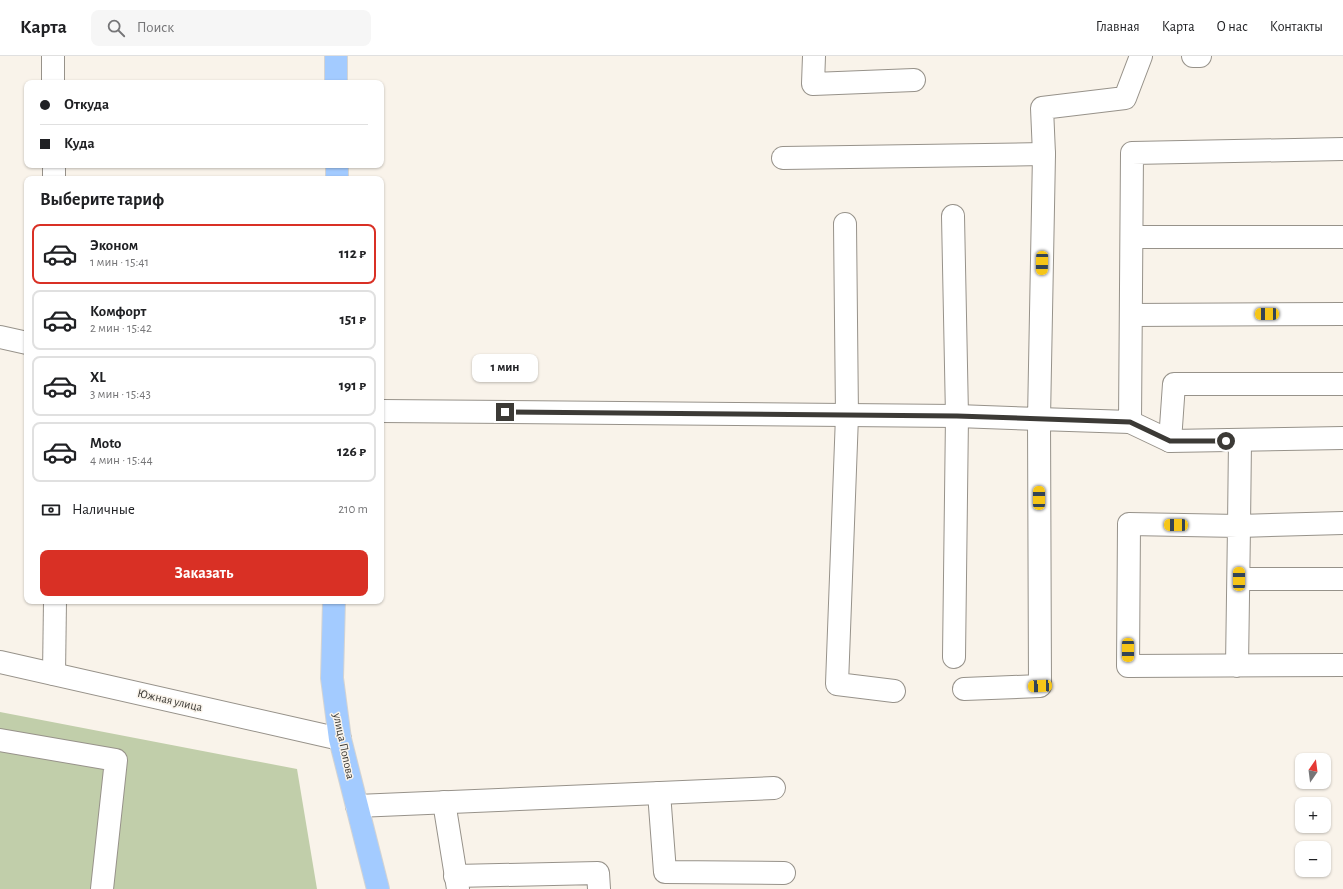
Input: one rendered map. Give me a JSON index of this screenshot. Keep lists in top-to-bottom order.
{
  "streets": {
    "main road": ["улица Попова"],
    "street": ["Южная улица"]
  },
  "crossings": [
    ["Южная улица", "улица Попова"]
  ],
  "north": "top",
  "page": {
    "header": "Карта",
    "search": "Поиск",
    "nav": [
      "Главная",
      "Карта",
      "О нас",
      "Контакты"
    ],
    "banner": ["Откуда", "Куда"],
    "heading": "Выберите тариф",
    "list": [
      {
        "name": "Эконом",
        "note": "1 мин · 15:41",
        "value": "112 ₽"
      },
      {
        "name": "Комфорт",
        "note": "2 мин · 15:42",
        "value": "151 ₽"
      },
      {
        "name": "XL",
        "note": "3 мин · 15:43",
        "value": "191 ₽"
      },
      {
        "name": "Moto",
        "note": "4 мин · 15:44",
        "value": "126 ₽"
      }
    ],
    "bubble": "1 мин",
    "pay": ["Наличные", "210 m"],
    "buttons": "Заказать",
    "map_buttons": ["+", "−"]
  }
}
